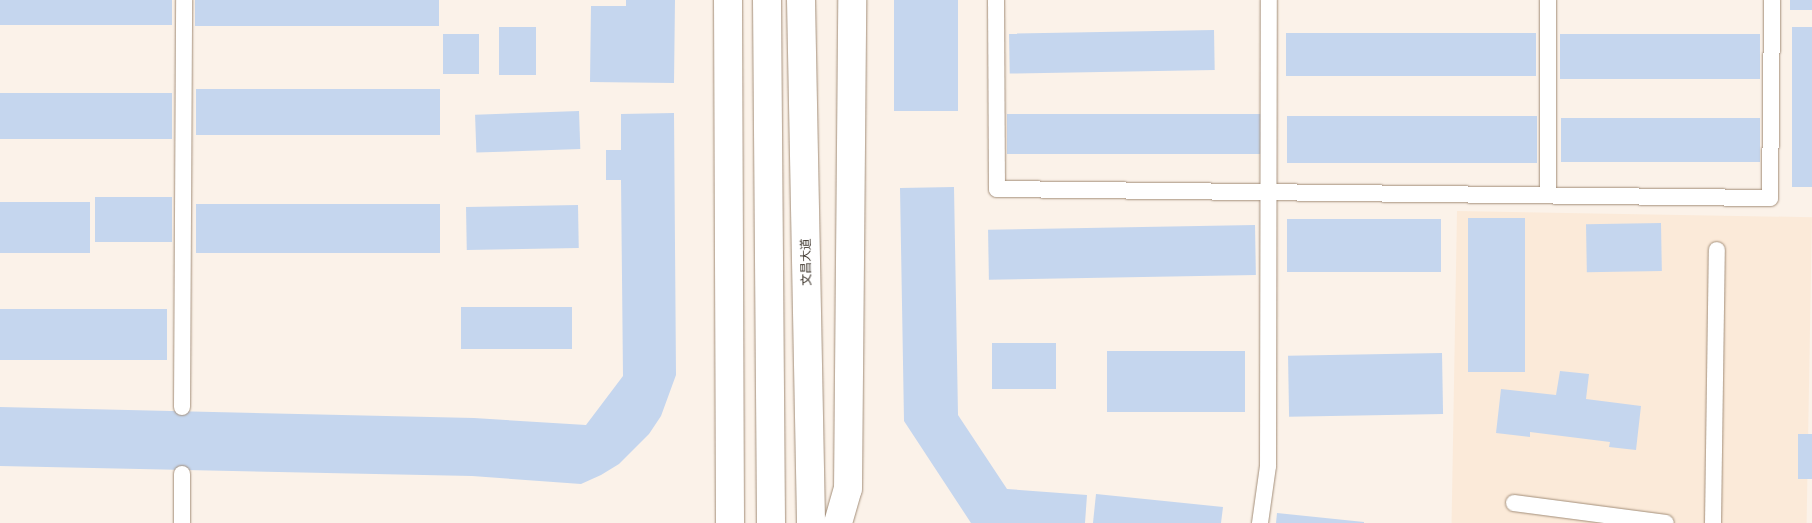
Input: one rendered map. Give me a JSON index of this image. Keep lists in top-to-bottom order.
{
  "streets": {
    "street": ["文昌大道"]
  }
}
